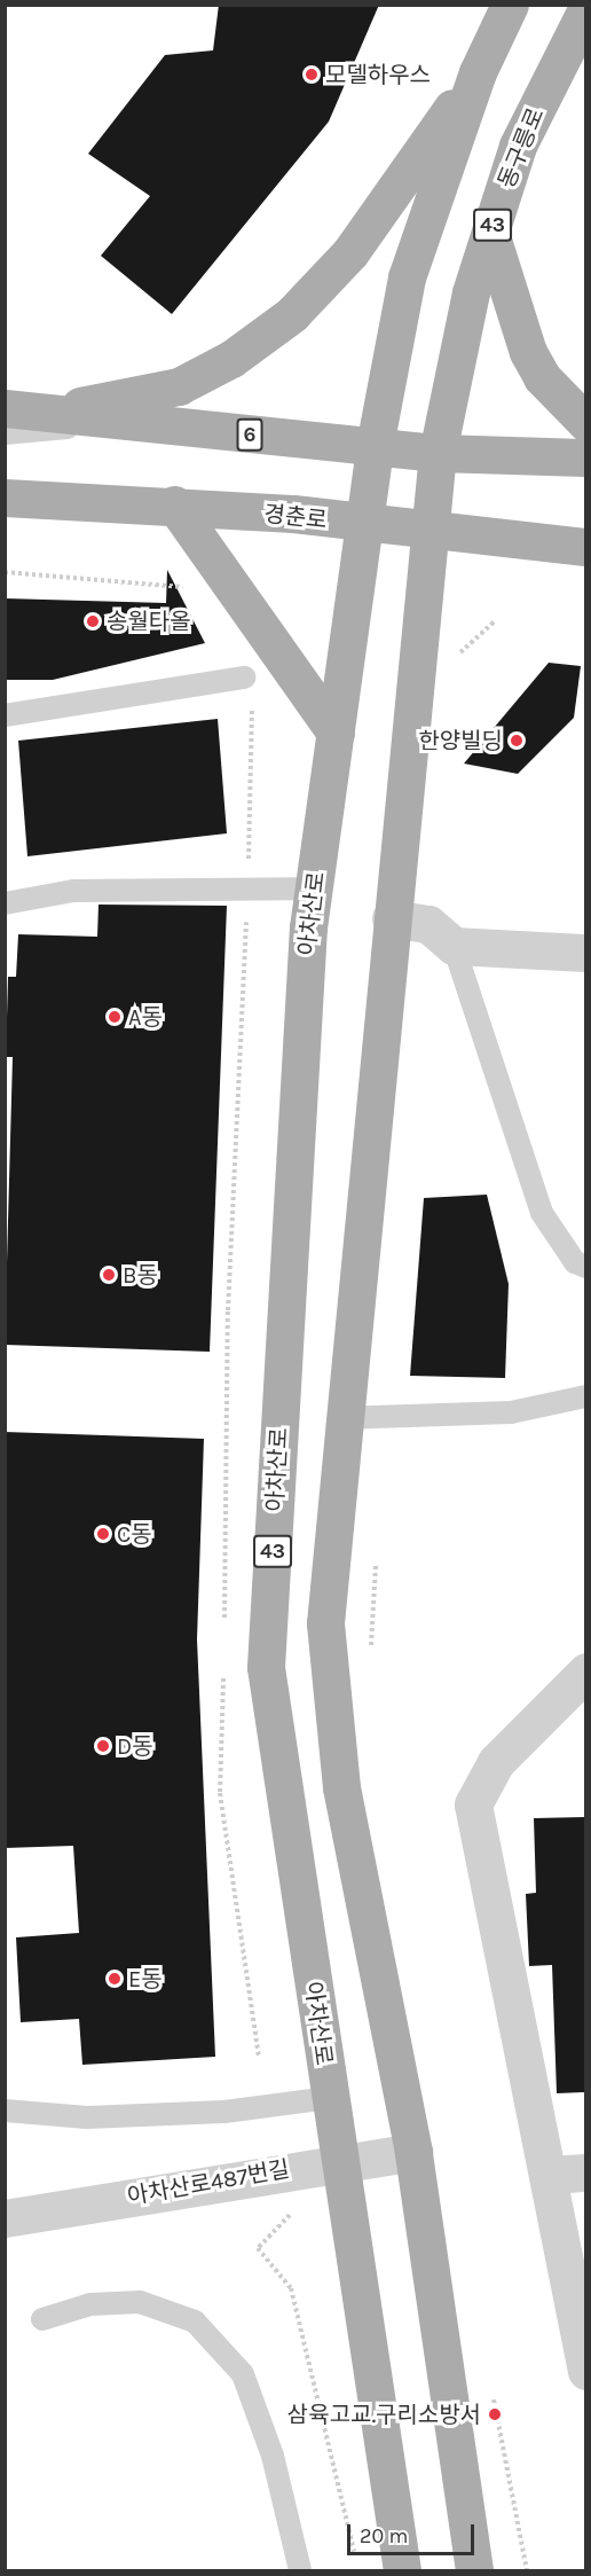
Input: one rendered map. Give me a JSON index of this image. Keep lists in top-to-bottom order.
{
  "streets": {
    "main road": [
      "동구릉로",
      "43",
      "6",
      "경춘로",
      "아차산로"
    ],
    "street": ["아차산로487번길"]
  },
  "crossings": [
    ["동구릉로", "43"],
    ["동구릉로", "6"],
    ["43", "6"],
    ["43", "경춘로"],
    ["43", "아차산로"],
    ["43", "아차산로487번길"],
    ["6", "아차산로"],
    ["경춘로", "아차산로"],
    ["아차산로", "아차산로487번길"]
  ],
  "places": [
    "모델하우스",
    "송월타올",
    "한양빌딩",
    "A동",
    "B동",
    "C동",
    "D동",
    "E동",
    "삼육고교.구리소방서"
  ],
  "scale_bar": "20 m"
}
